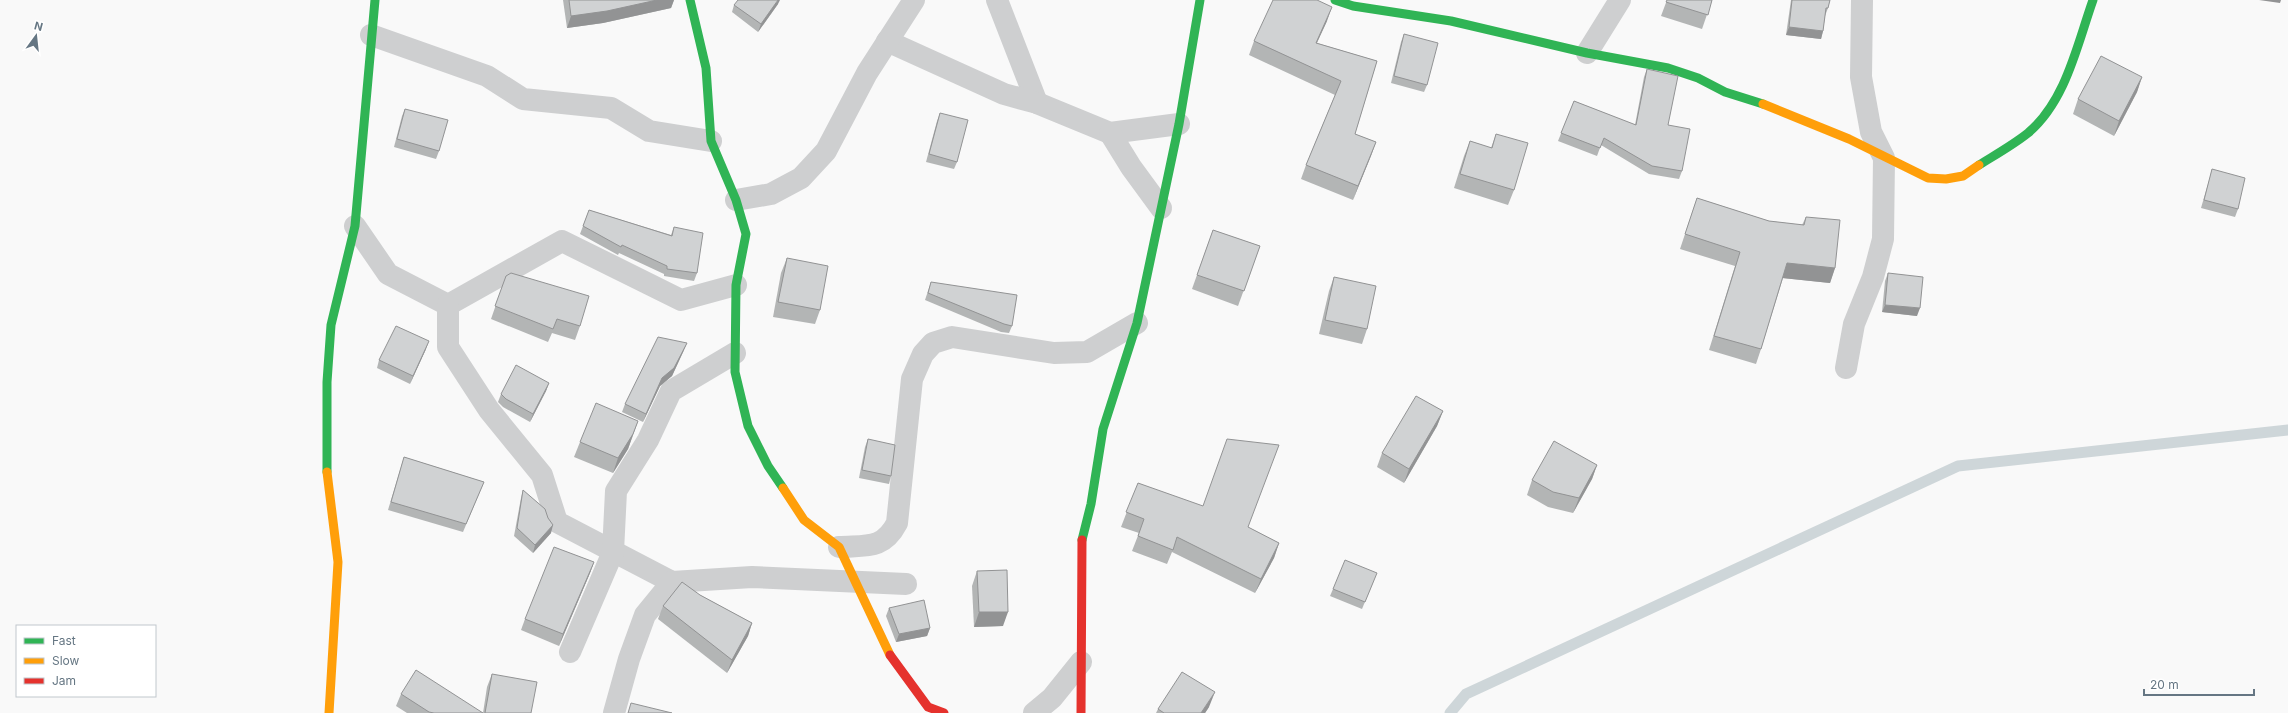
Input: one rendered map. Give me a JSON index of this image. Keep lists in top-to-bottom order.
{
  "legend": ["Fast", "Slow", "Jam"],
  "scale_bar": "20 m",
  "north": "top"
}
